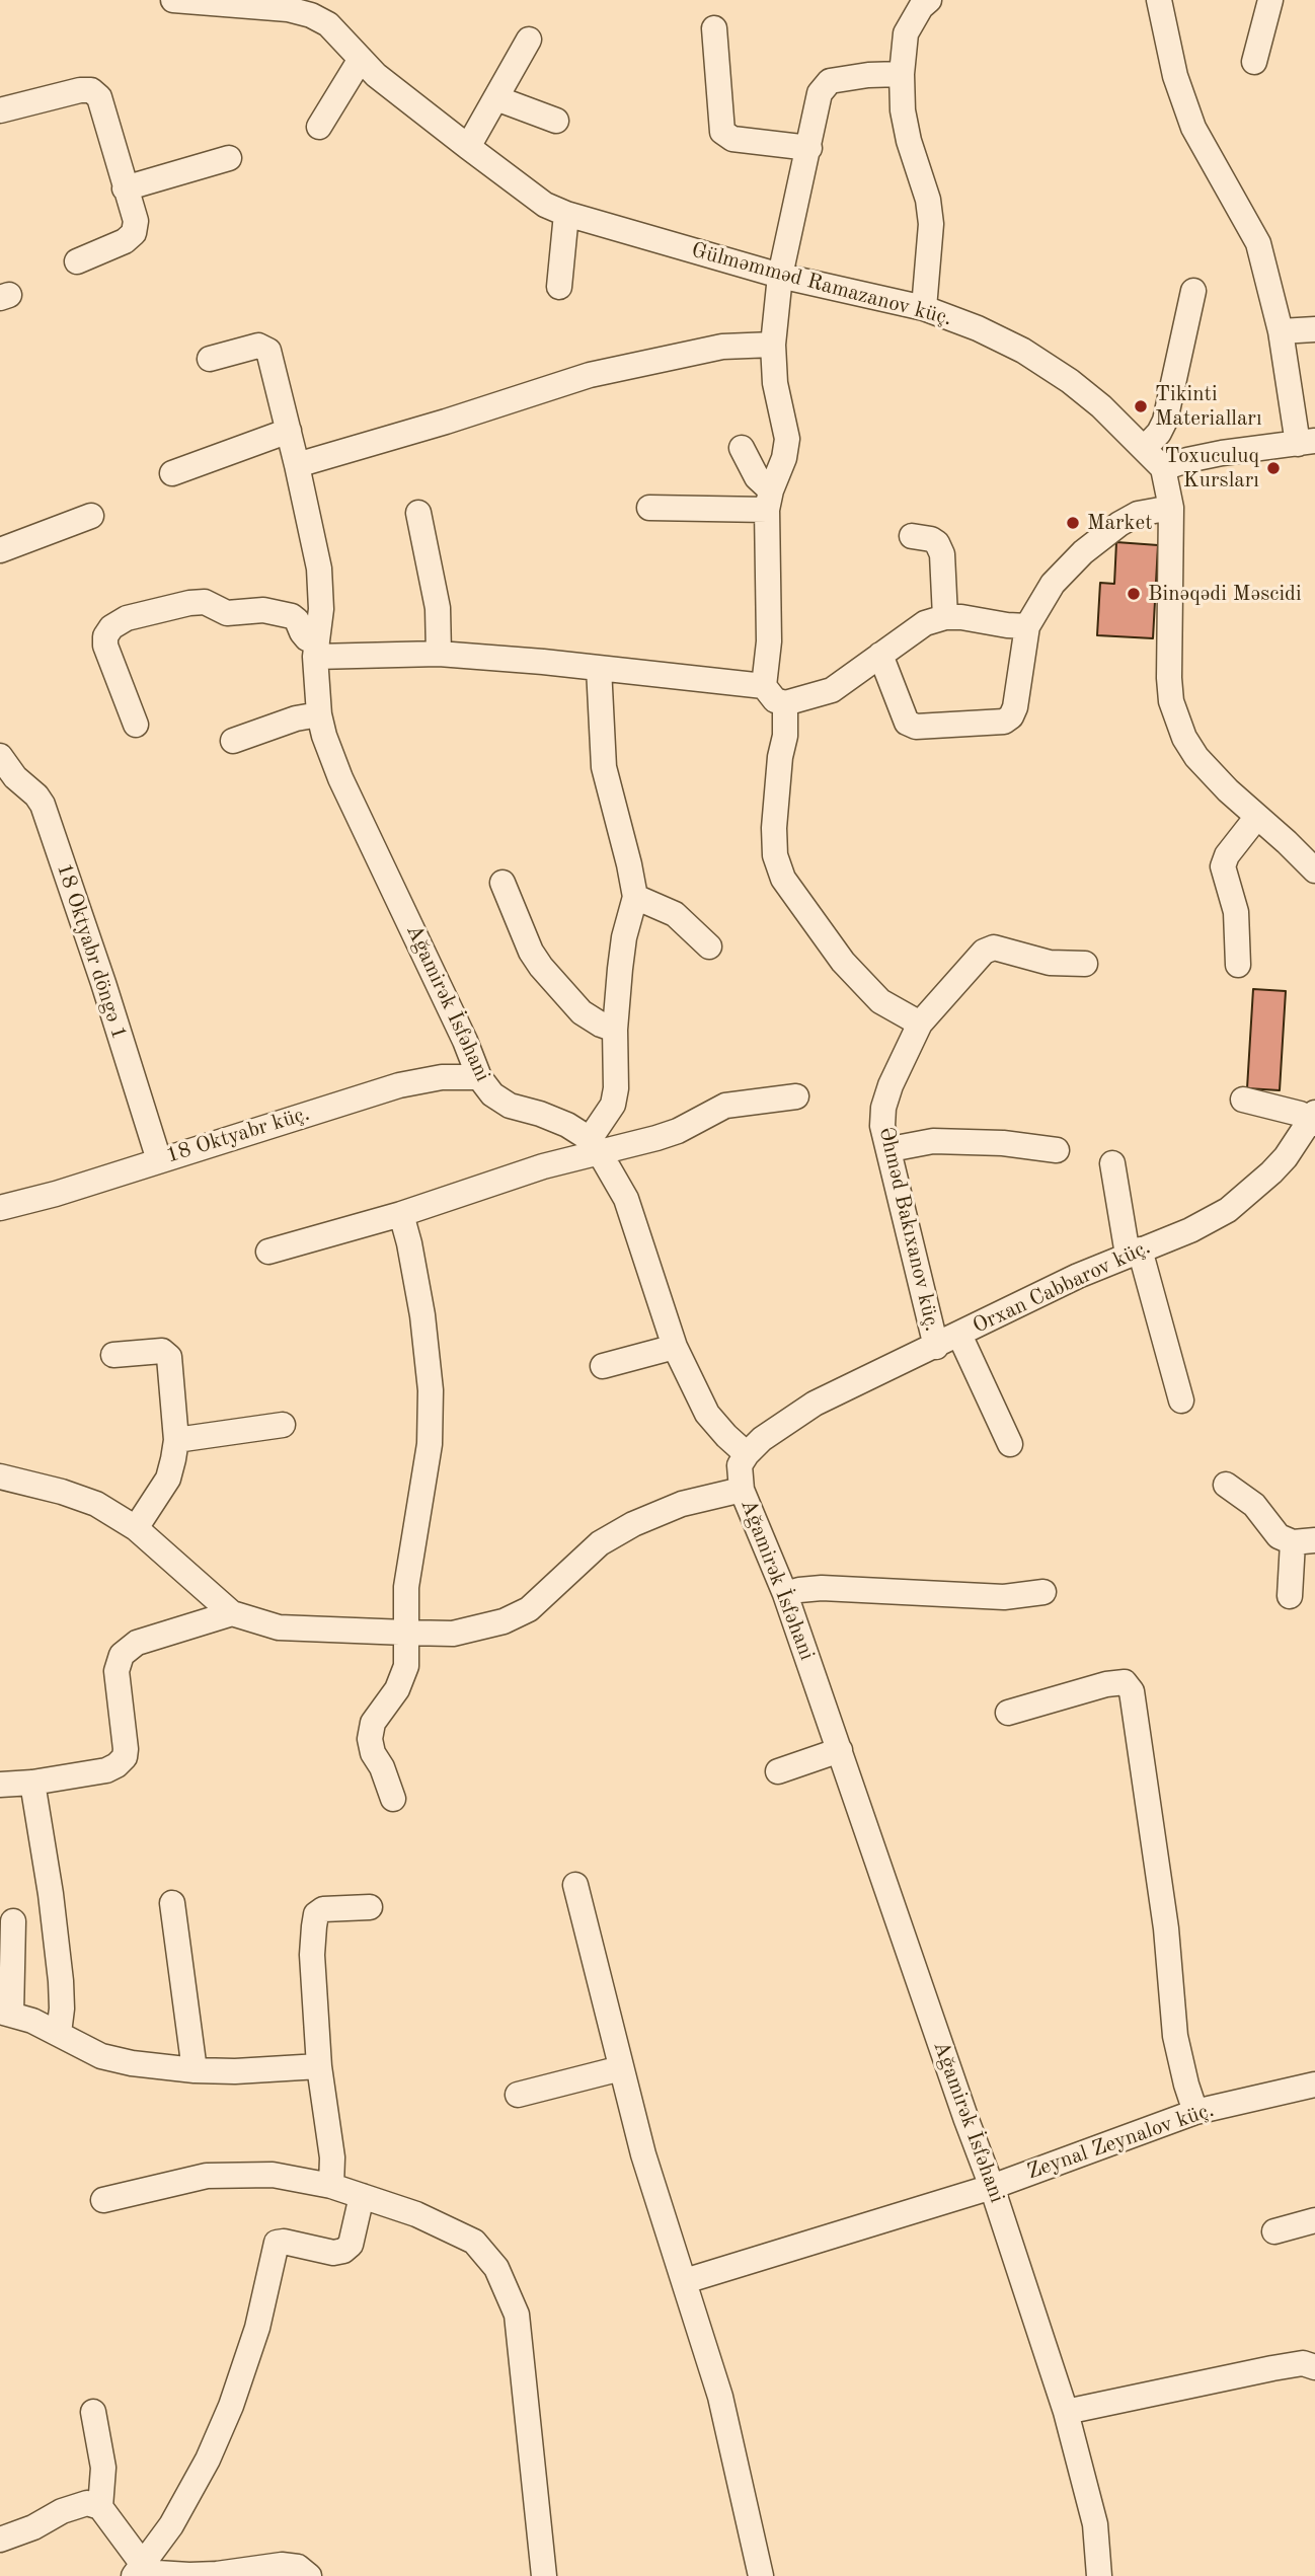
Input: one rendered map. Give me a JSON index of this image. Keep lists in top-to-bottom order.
{
  "streets": {
    "street": [
      "Gülməmməd Ramazanov küç.",
      "18 Oktyabr döngə 1",
      "Ağamirək İsfəhani",
      "18 Oktyabr küç.",
      "Əhməd Bakıxanov küç.",
      "Orxan Cabbarov küç.",
      "Zeynal Zeynalov küç."
    ]
  },
  "crossings": [
    ["18 Oktyabr döngə 1", "18 Oktyabr küç."],
    ["Ağamirək İsfəhani", "18 Oktyabr küç."],
    ["Ağamirək İsfəhani", "Orxan Cabbarov küç."],
    ["Ağamirək İsfəhani", "Zeynal Zeynalov küç."],
    ["Əhməd Bakıxanov küç.", "Orxan Cabbarov küç."]
  ],
  "places": [
    "Tikinti Materialları",
    "Toxuculuq Kursları",
    "Market",
    "Binəqədi Məscidi"
  ]
}
